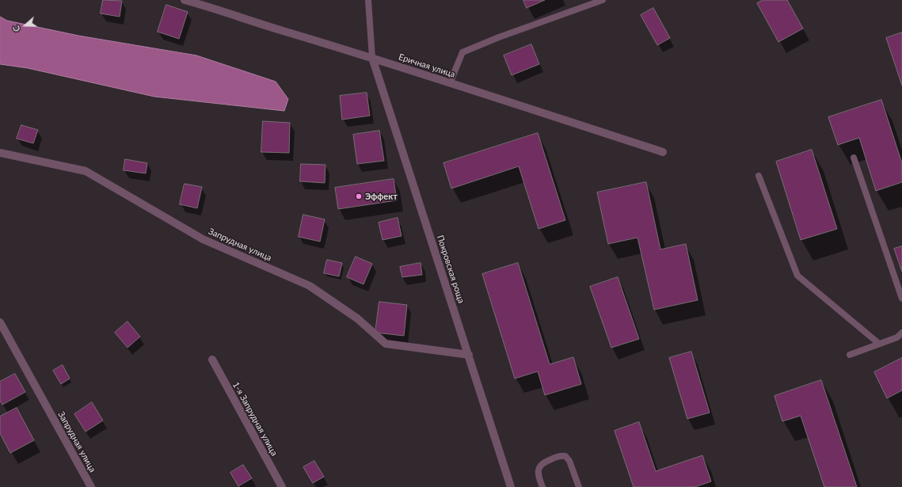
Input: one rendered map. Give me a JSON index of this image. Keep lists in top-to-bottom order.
{
  "streets": {
    "street": [
      "Еричная улица",
      "Запрудная улица",
      "Покровская роща",
      "1-я Запрудная улица"
    ]
  },
  "crossings": [
    ["Еричная улица", "Покровская роща"],
    ["Запрудная улица", "Покровская роща"]
  ],
  "places": ["Эффект"],
  "north": "left"
}
